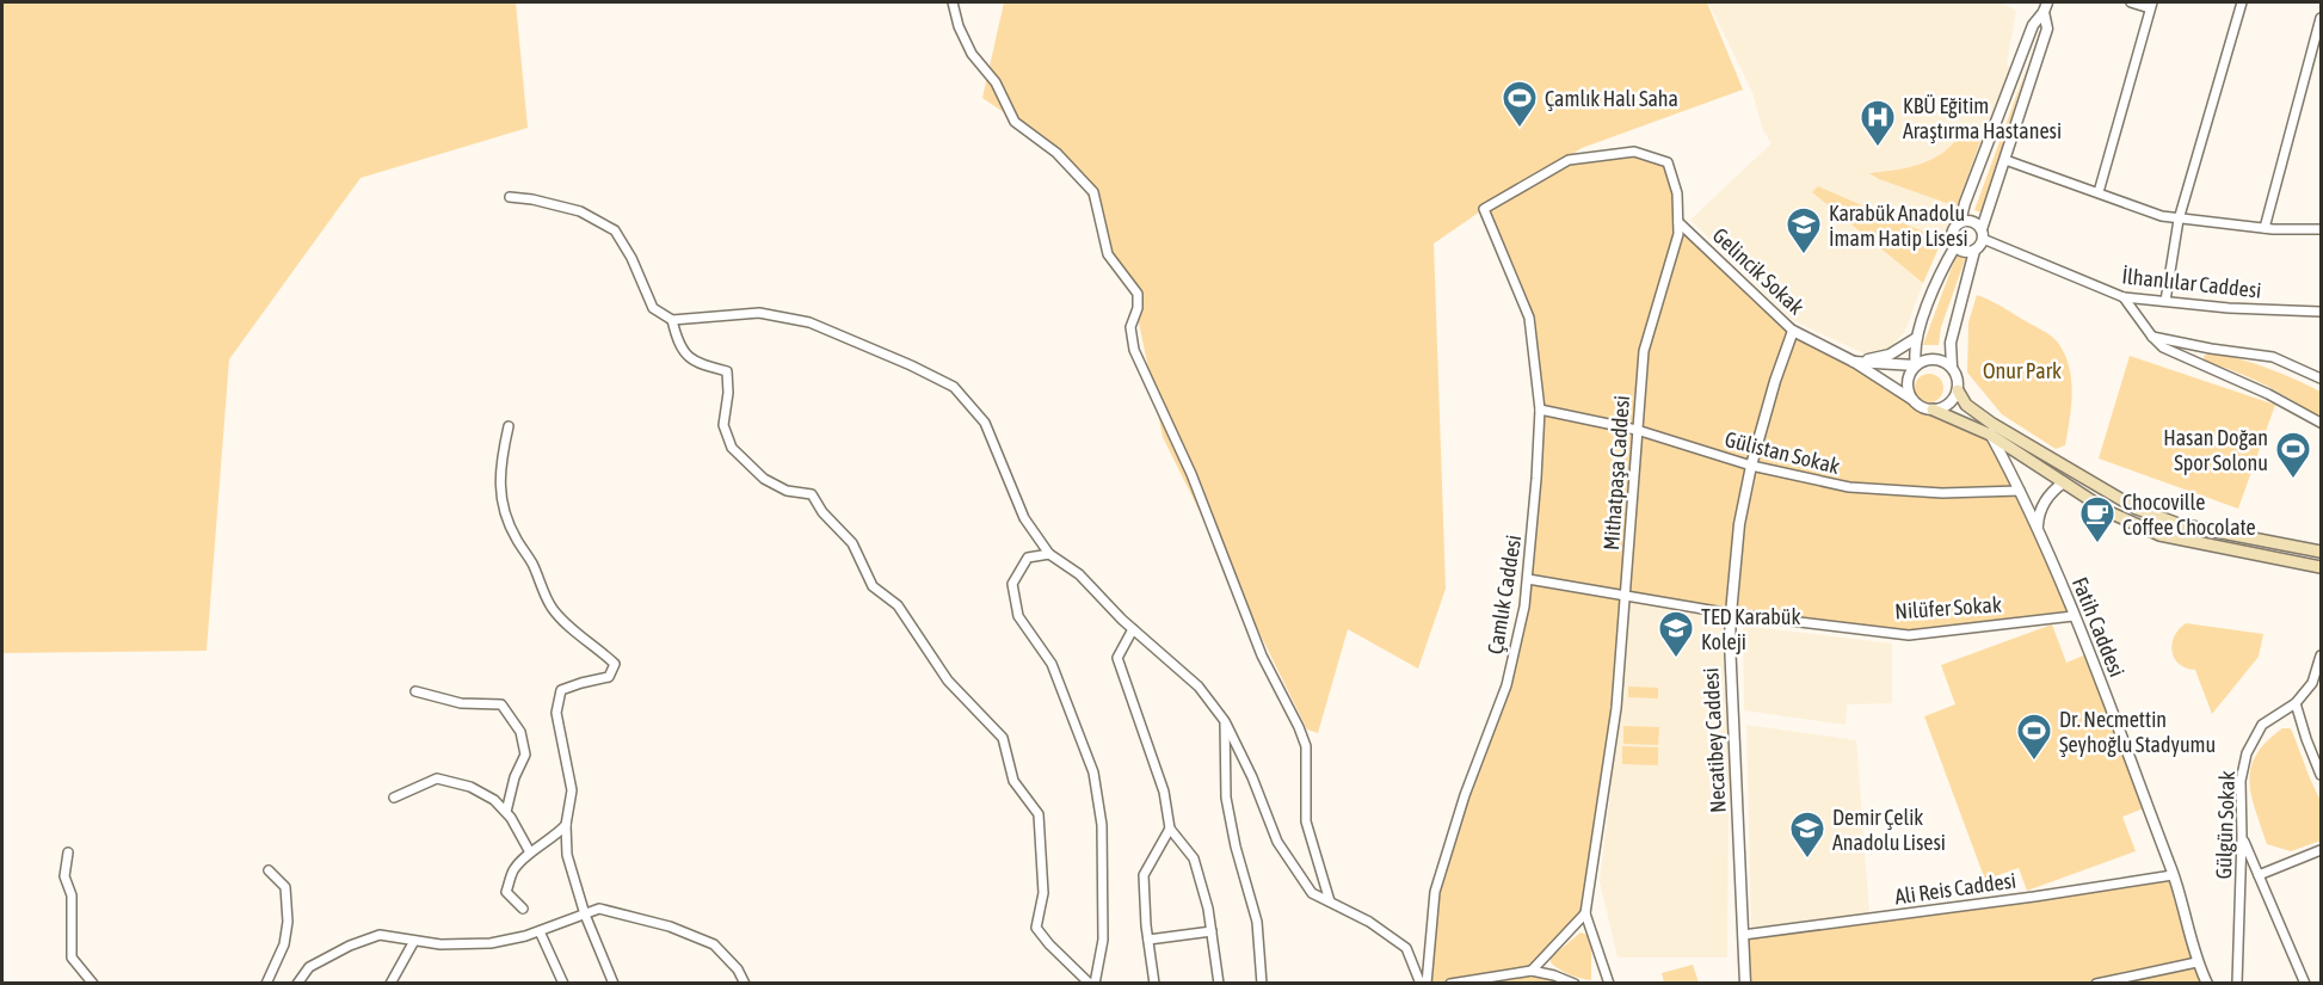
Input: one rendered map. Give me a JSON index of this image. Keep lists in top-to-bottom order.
{
  "streets": {
    "street": [
      "Gelincik Sokak",
      "İlhanlılar Caddesi",
      "Gülistan Sokak",
      "Mithatpaşa Caddesi",
      "Çamlık Caddesi",
      "Nilüfer Sokak",
      "Fatih Caddesi",
      "Necatibey Caddesi",
      "Gülgün Sokak",
      "Ali Reis Caddesi"
    ]
  },
  "crossings": [
    ["Gelincik Sokak", "Mithatpaşa Caddesi"],
    ["Gelincik Sokak", "Necatibey Caddesi"],
    ["Gülistan Sokak", "Mithatpaşa Caddesi"],
    ["Gülistan Sokak", "Çamlık Caddesi"],
    ["Gülistan Sokak", "Fatih Caddesi"],
    ["Gülistan Sokak", "Necatibey Caddesi"],
    ["Mithatpaşa Caddesi", "Çamlık Caddesi"],
    ["Mithatpaşa Caddesi", "Nilüfer Sokak"],
    ["Çamlık Caddesi", "Nilüfer Sokak"],
    ["Nilüfer Sokak", "Fatih Caddesi"],
    ["Nilüfer Sokak", "Necatibey Caddesi"],
    ["Fatih Caddesi", "Ali Reis Caddesi"],
    ["Necatibey Caddesi", "Ali Reis Caddesi"]
  ],
  "parks": ["Onur Park"],
  "places": {
    "sports": ["Çamlık Halı Saha", "Hasan Doğan Spor Solonu", "Dr. Necmettin Şeyhoğlu Stadyumu"],
    "hospital": ["KBÜ Eğitim Araştırma Hastanesi"],
    "school or university": ["Karabük Anadolu İmam Hatip Lisesi", "TED Karabük Koleji", "Demir Çelik Anadolu Lisesi"],
    "cafe": ["Chocoville Coffee Chocolate"]
  }
}
